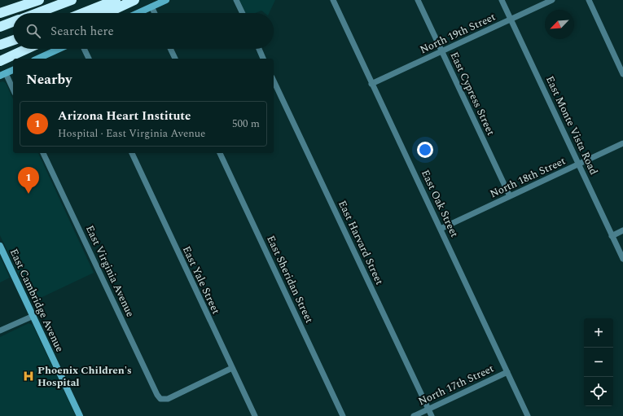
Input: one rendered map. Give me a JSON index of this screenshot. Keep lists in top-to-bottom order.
{
  "streets": {
    "street": [
      "North 19th Street",
      "East Cypress Street",
      "East Monte Vista Road",
      "North 18th Street",
      "East Oak Street",
      "East Harvard Street",
      "East Virginia Avenue",
      "East Sheridan Street",
      "East Yale Street",
      "East Cambridge Avenue",
      "North 17th Street"
    ]
  },
  "crossings": [
    ["North 19th Street", "East Cypress Street"],
    ["North 19th Street", "East Monte Vista Road"],
    ["North 19th Street", "East Oak Street"],
    ["East Cypress Street", "North 18th Street"],
    ["East Monte Vista Road", "North 18th Street"],
    ["North 18th Street", "East Oak Street"],
    ["East Oak Street", "North 17th Street"],
    ["East Harvard Street", "North 17th Street"],
    ["East Virginia Avenue", "East Yale Street"]
  ],
  "places": {
    "hospital": ["Phoenix Children's Hospital"]
  },
  "north": "bottom left",
  "page": {
    "search": "Search here",
    "heading": "Nearby",
    "list": [
      {
        "mark": "1",
        "name": "Arizona Heart Institute",
        "note": "Hospital · East Virginia Avenue",
        "value": "500 m"
      }
    ],
    "pins": "1",
    "map_buttons": ["+", "−"]
  }
}
